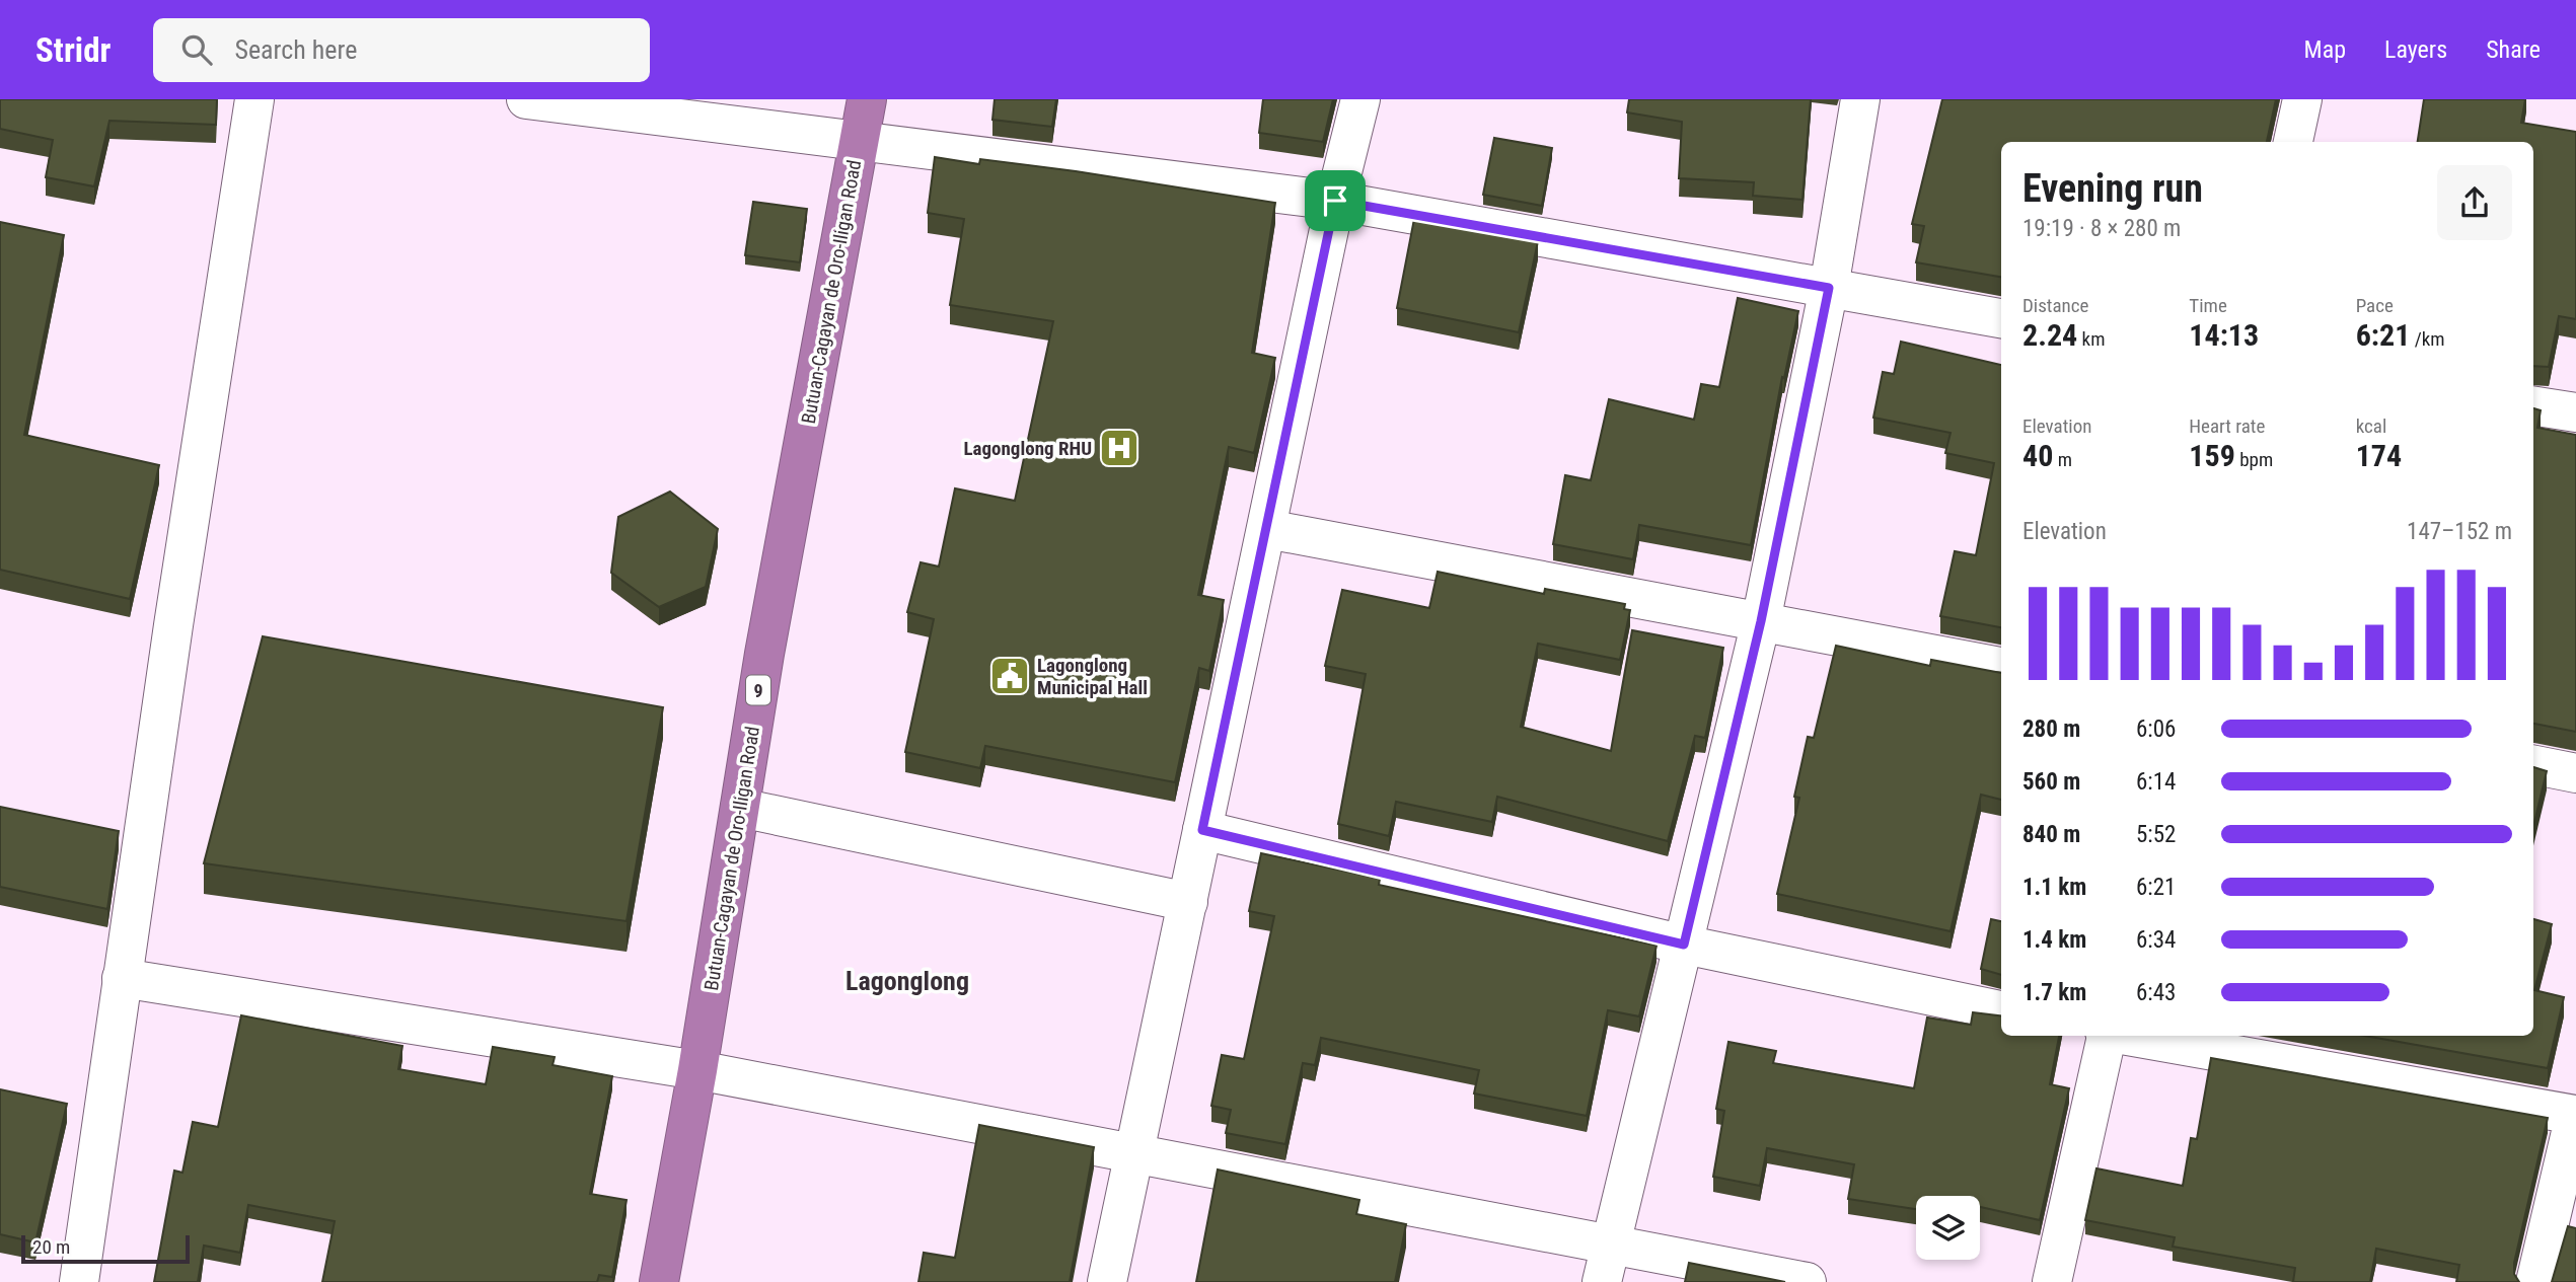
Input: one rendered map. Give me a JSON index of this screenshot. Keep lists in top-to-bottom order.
{
  "streets": {
    "highway": ["Butuan-Cagayan de Oro-Iligan Road", "9"]
  },
  "districts": ["Lagonglong"],
  "places": {
    "hospital": ["Lagonglong RHU"],
    "public building": ["Lagonglong Municipal Hall"]
  },
  "scale_bar": "20 m",
  "page": {
    "header": "Stridr",
    "search": "Search here",
    "nav": ["Map", "Layers", "Share"],
    "heading": ["Evening run", "19:19 · 8 × 280 m"],
    "stats": [
      ["Distance", "2.24 km"],
      ["Time", "14:13"],
      ["Pace", "6:21 /km"],
      ["Elevation", "40 m"],
      ["Heart rate", "159 bpm"],
      ["kcal", "174"]
    ],
    "chart": ["Elevation", "147–152 m"],
    "list": [
      {
        "name": "280 m",
        "note": "6:06"
      },
      {
        "name": "560 m",
        "note": "6:14"
      },
      {
        "name": "840 m",
        "note": "5:52"
      },
      {
        "name": "1.1 km",
        "note": "6:21"
      },
      {
        "name": "1.4 km",
        "note": "6:34"
      },
      {
        "name": "1.7 km",
        "note": "6:43"
      }
    ],
    "scale": "20 m"
  }
}
